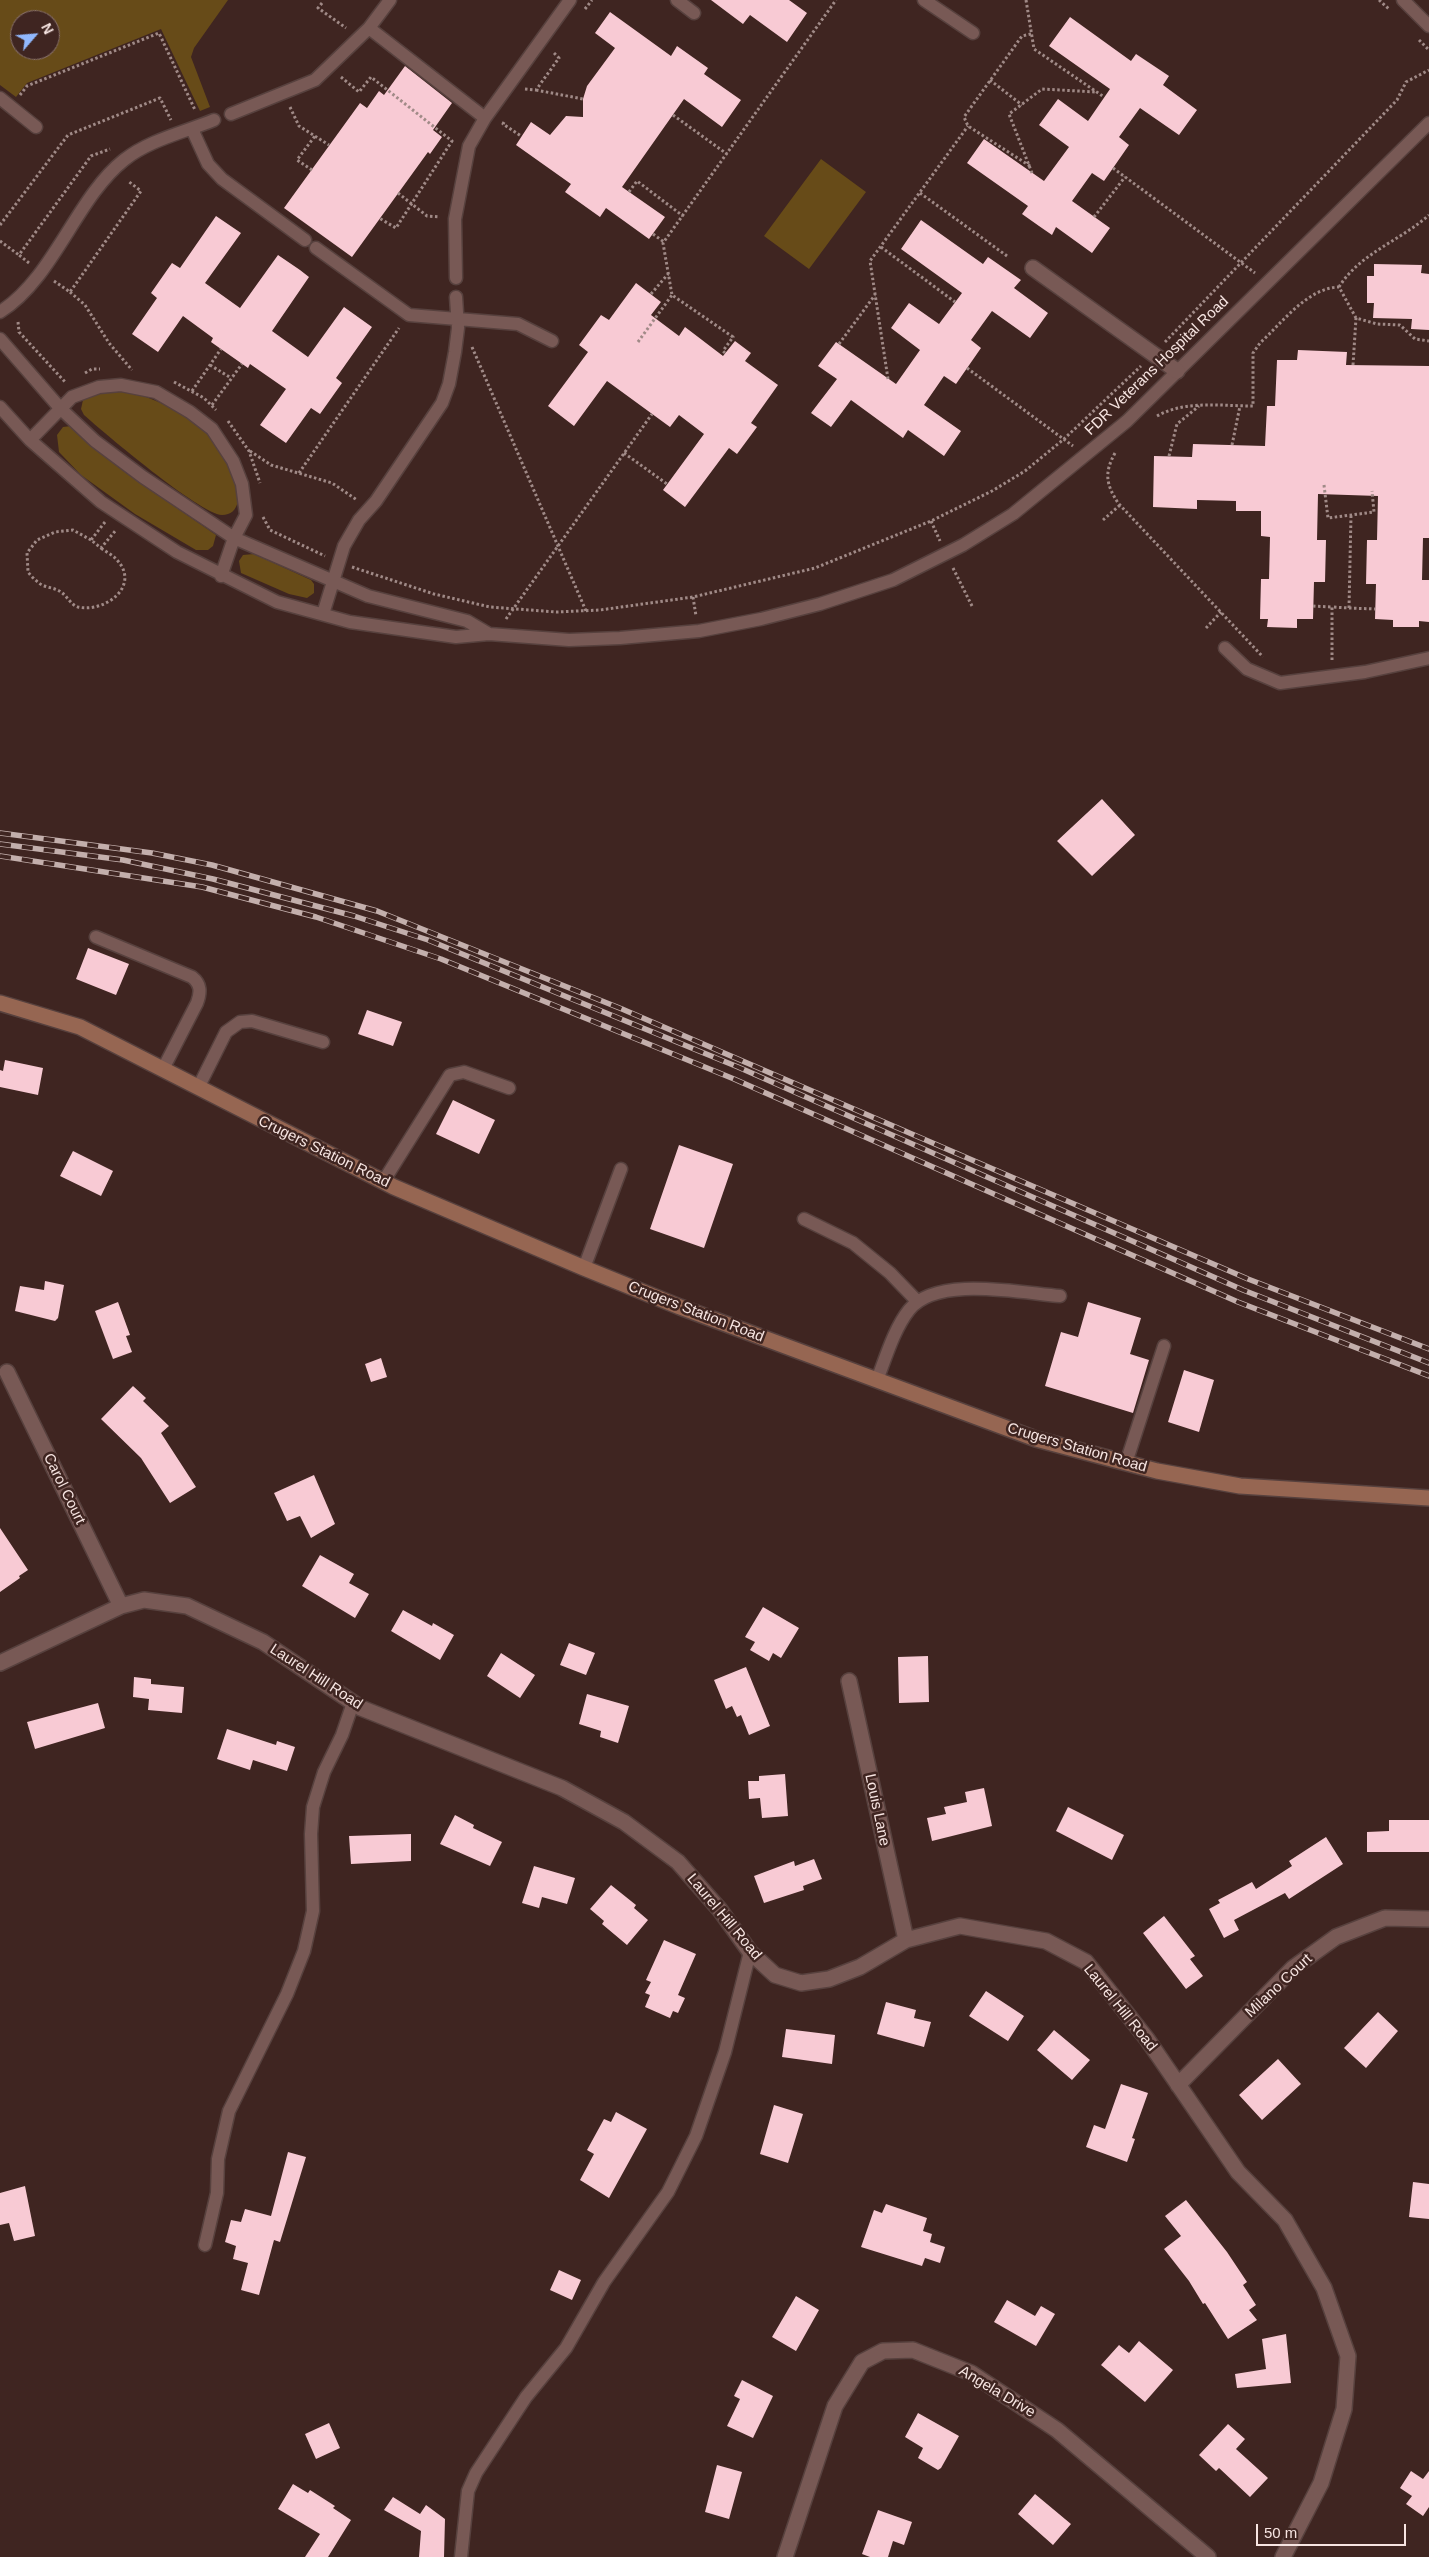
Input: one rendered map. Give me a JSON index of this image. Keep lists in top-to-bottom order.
{
  "streets": {
    "street": [
      "Crugers Station Road",
      "Carol Court",
      "Laurel Hill Road",
      "Louis Lane",
      "Milano Court",
      "Angela Drive"
    ],
    "lane": ["FDR Veterans Hospital Road"]
  },
  "crossings": [
    ["Carol Court", "Laurel Hill Road"],
    ["Laurel Hill Road", "Louis Lane"],
    ["Laurel Hill Road", "Milano Court"]
  ],
  "scale_bar": "50 m",
  "north": "top right"
}
